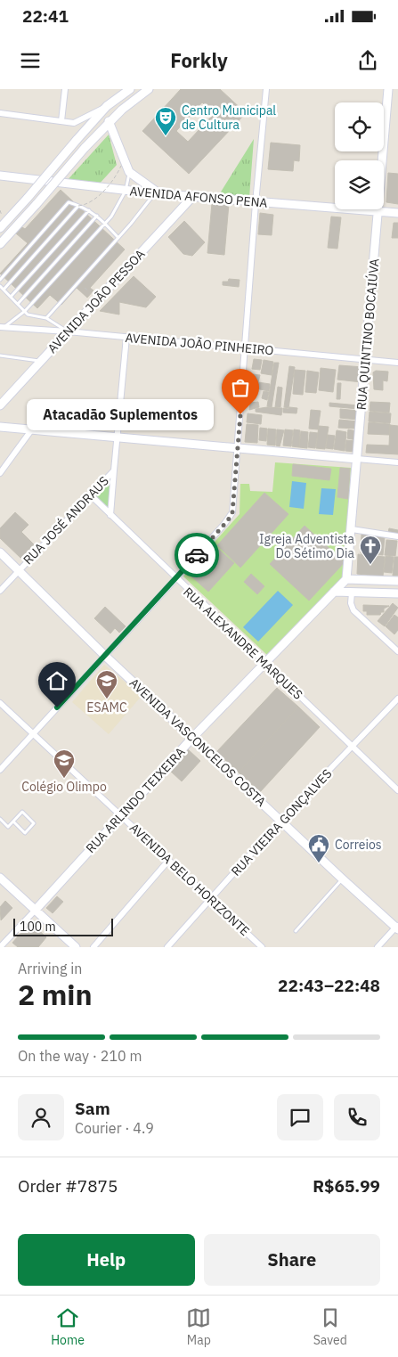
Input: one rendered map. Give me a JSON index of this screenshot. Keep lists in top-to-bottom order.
{
  "streets": {
    "street": [
      "AVENIDA AFONSO PENA",
      "AVENIDA JOÃO PESSOA",
      "RUA QUINTINO BOCAIÚVA",
      "AVENIDA JOÃO PINHEIRO",
      "RUA JOSÉ ANDRAUS",
      "RUA ALEXANDRE MARQUES",
      "AVENIDA VASCONCELOS COSTA",
      "RUA ARLINDO TEIXEIRA",
      "RUA VIEIRA GONÇALVES",
      "AVENIDA BELO HORIZONTE"
    ]
  },
  "crossings": [
    ["AVENIDA AFONSO PENA", "AVENIDA JOÃO PESSOA"],
    ["AVENIDA AFONSO PENA", "RUA QUINTINO BOCAIÚVA"],
    ["AVENIDA JOÃO PESSOA", "AVENIDA JOÃO PINHEIRO"],
    ["RUA QUINTINO BOCAIÚVA", "AVENIDA JOÃO PINHEIRO"],
    ["RUA QUINTINO BOCAIÚVA", "RUA ARLINDO TEIXEIRA"],
    ["AVENIDA JOÃO PINHEIRO", "RUA JOSÉ ANDRAUS"],
    ["RUA JOSÉ ANDRAUS", "RUA ALEXANDRE MARQUES"],
    ["RUA JOSÉ ANDRAUS", "AVENIDA VASCONCELOS COSTA"],
    ["RUA ALEXANDRE MARQUES", "RUA ARLINDO TEIXEIRA"],
    ["RUA ALEXANDRE MARQUES", "RUA VIEIRA GONÇALVES"],
    ["AVENIDA VASCONCELOS COSTA", "RUA ARLINDO TEIXEIRA"],
    ["AVENIDA VASCONCELOS COSTA", "RUA VIEIRA GONÇALVES"],
    ["RUA ARLINDO TEIXEIRA", "AVENIDA BELO HORIZONTE"],
    ["RUA VIEIRA GONÇALVES", "AVENIDA BELO HORIZONTE"]
  ],
  "places": {
    "theatre": ["Centro Municipal de Cultura"],
    "other": ["Atacadão Suplementos"],
    "church": ["Igreja Adventista Do Sétimo Dia"],
    "school or university": ["ESAMC", "Colégio Olimpo"],
    "public building": ["Correios"]
  },
  "scale_bar": "100 m",
  "page": {
    "status": "22:41",
    "header": "Forkly",
    "bubble": "Atacadão Suplementos",
    "scale": "100 m",
    "heading": ["2 min", "Arriving in", "22:43–22:48"],
    "panel": [
      "Sam",
      "Courier · 4.9",
      "Order #7875",
      "R$65.99"
    ],
    "bar": "On the way · 210 m",
    "buttons": ["Help", "Share"],
    "tabs": ["Home", "Map", "Saved"]
  }
}
